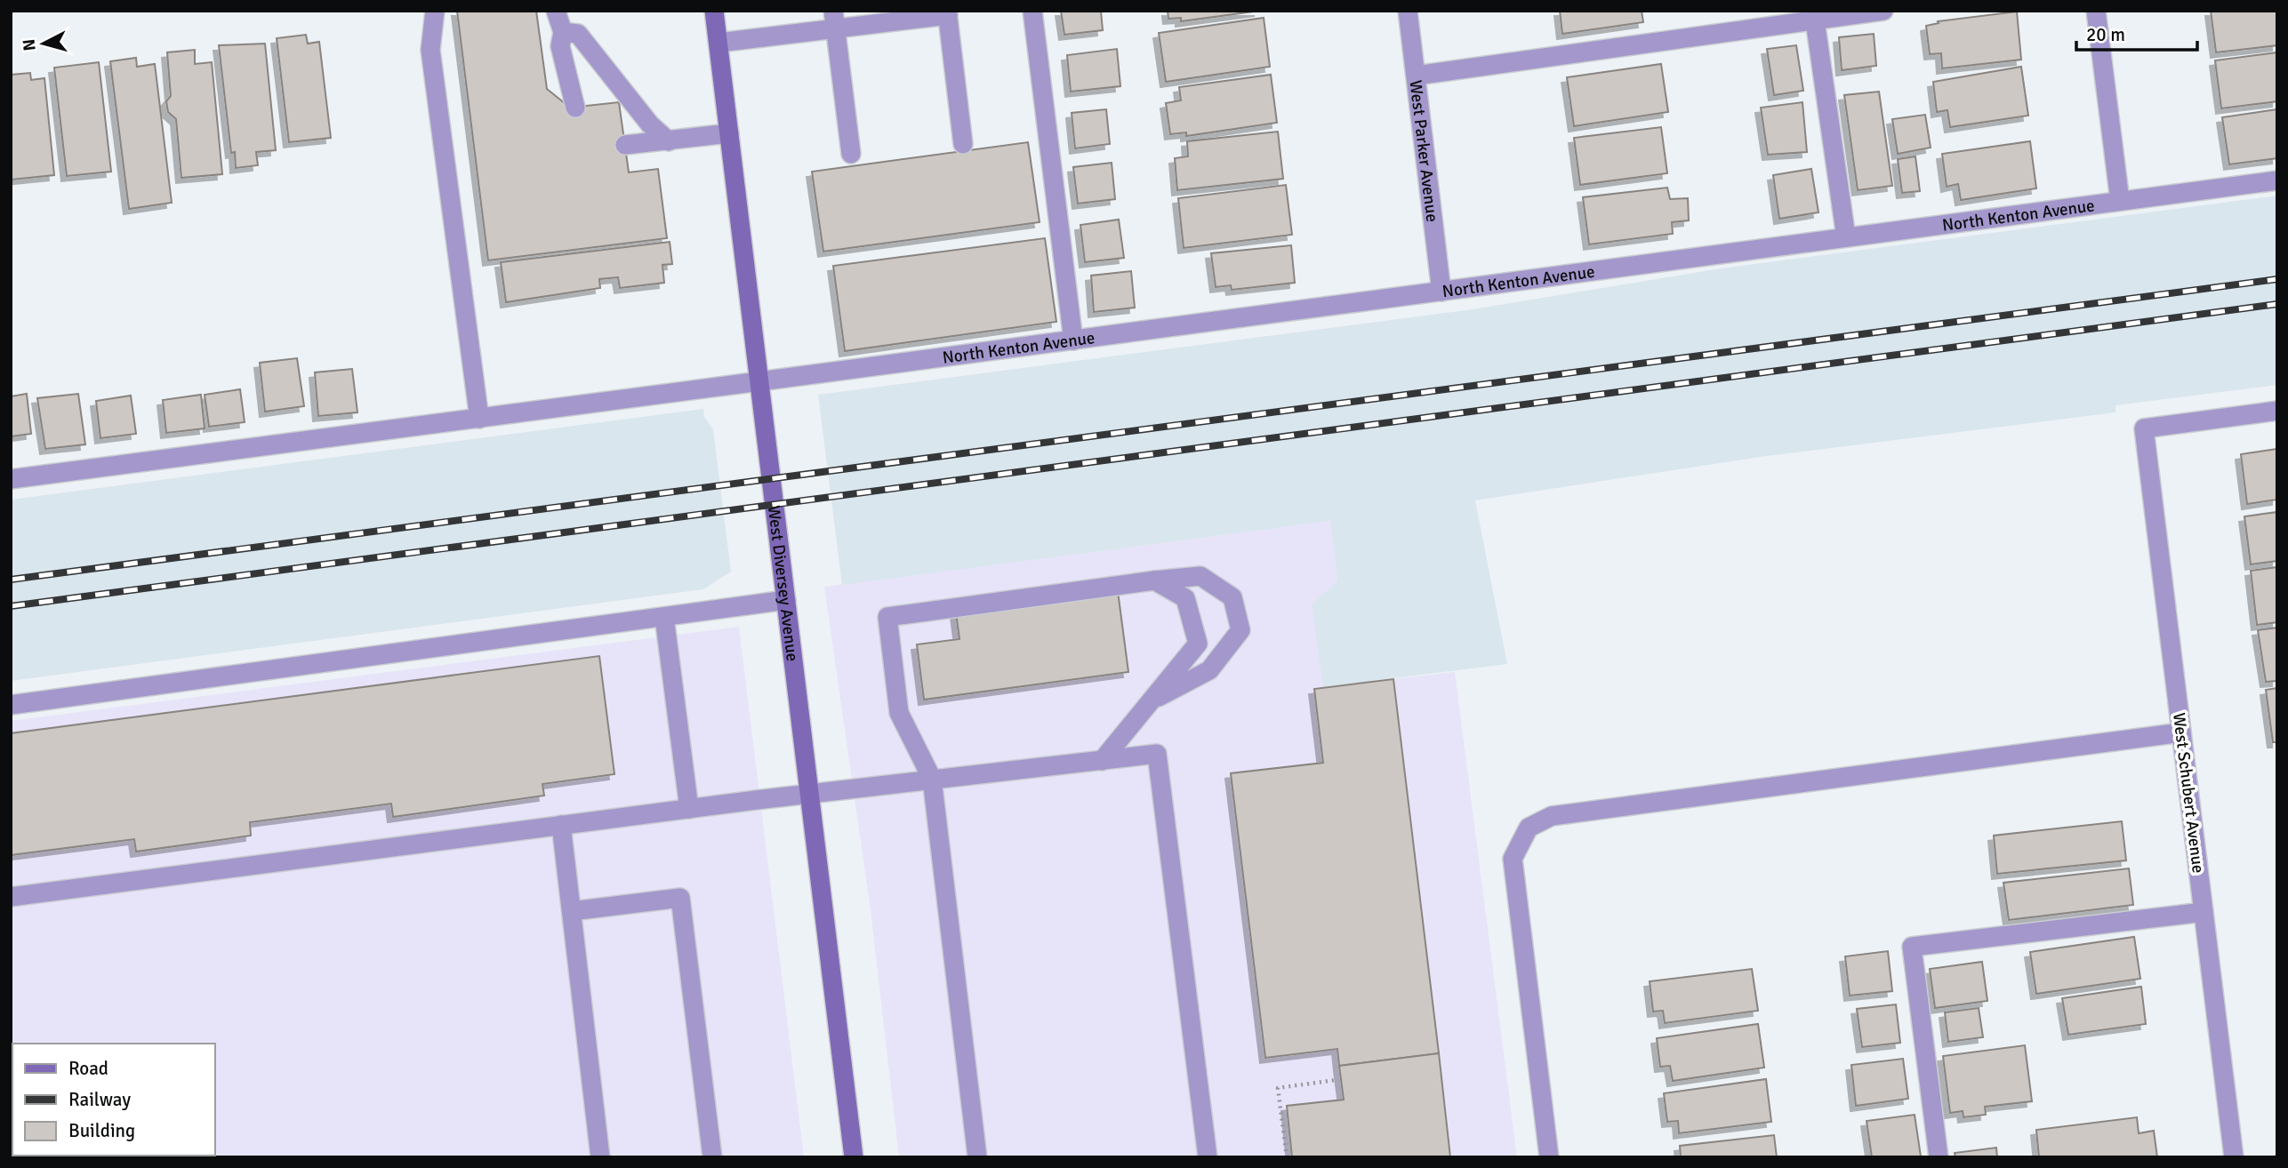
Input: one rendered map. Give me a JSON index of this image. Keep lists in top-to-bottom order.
{
  "streets": {
    "main road": ["West Diversey Avenue"],
    "street": ["West Parker Avenue", "North Kenton Avenue", "West Schubert Avenue"]
  },
  "crossings": [
    ["West Parker Avenue", "North Kenton Avenue"],
    ["North Kenton Avenue", "West Diversey Avenue"]
  ],
  "legend": ["Road", "Railway", "Building"],
  "scale_bar": "20 m",
  "north": "left"
}
